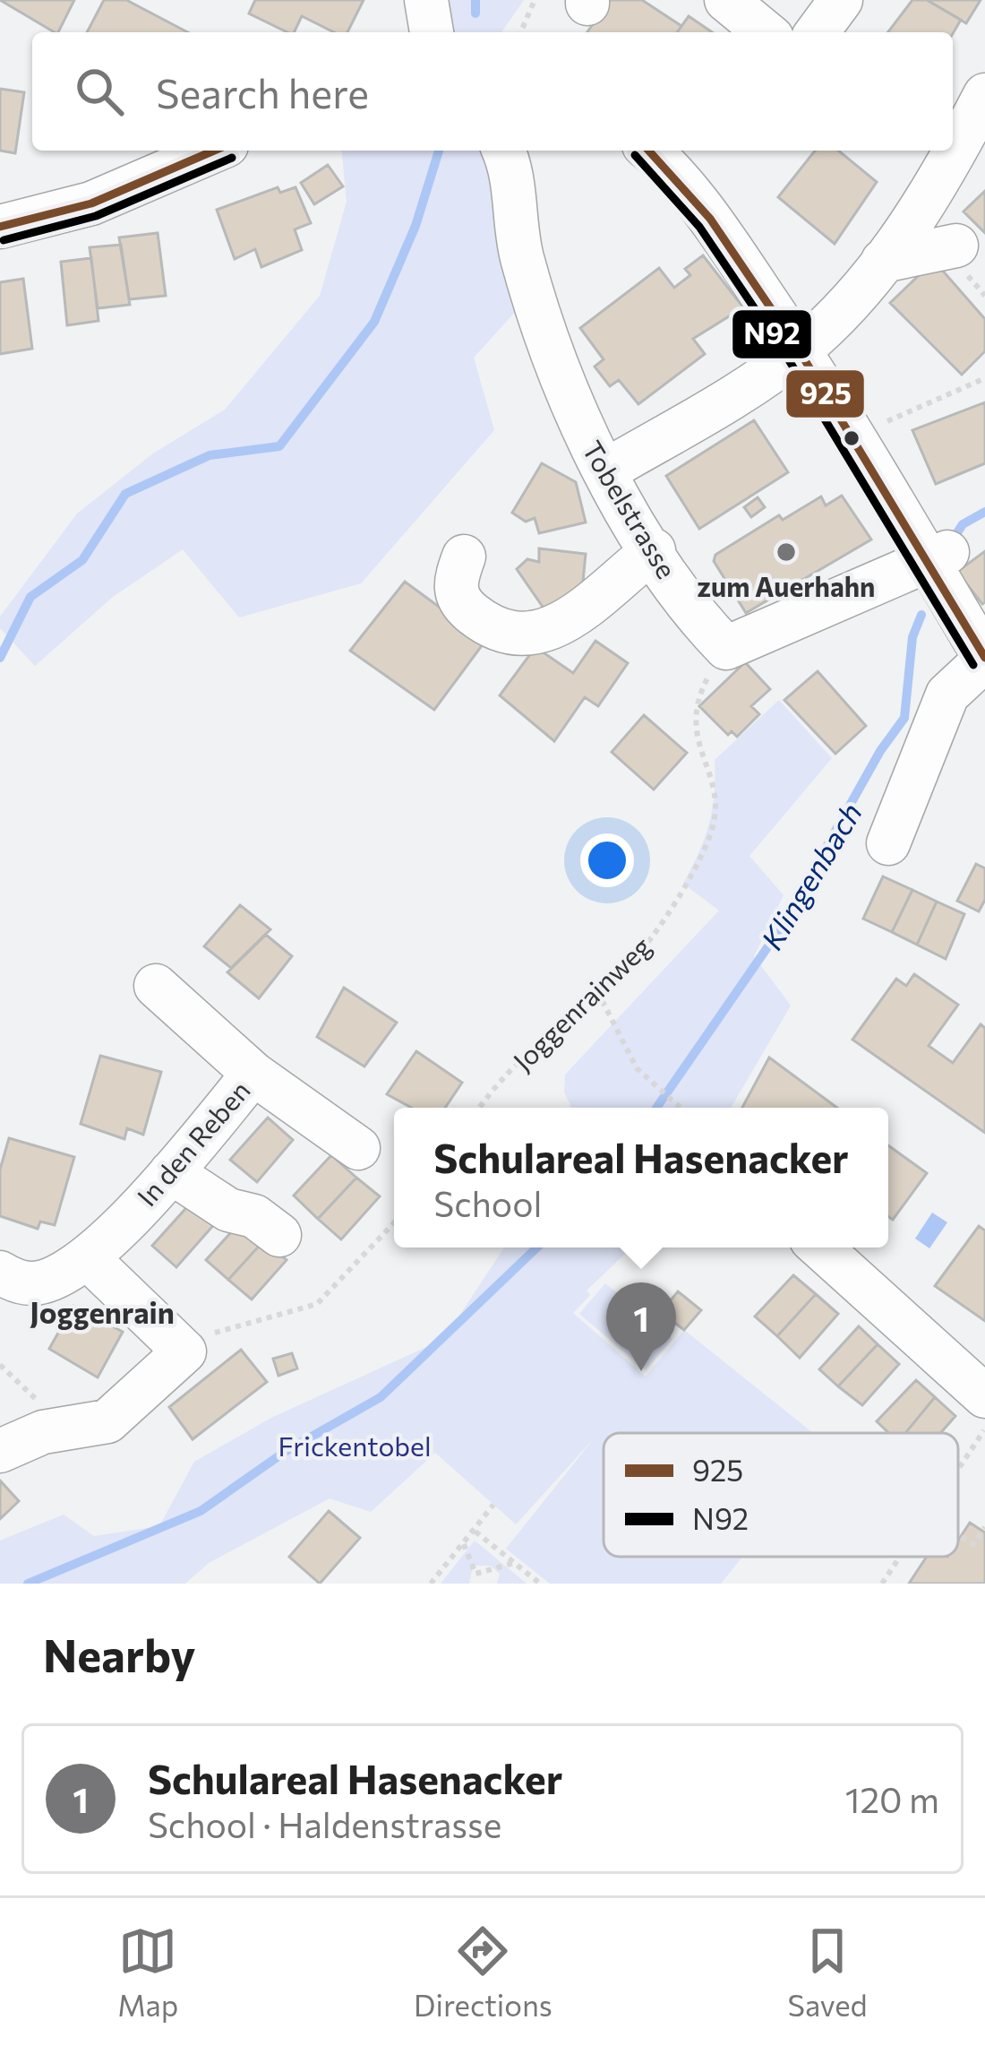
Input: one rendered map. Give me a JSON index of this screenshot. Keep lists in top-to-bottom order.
{
  "streets": {
    "street": ["Tobelstrasse", "In den Reben"],
    "path": ["Joggenrainweg"]
  },
  "crossings": [
    ["Tobelstrasse", "Joggenrainweg"]
  ],
  "districts": ["Joggenrain"],
  "water": ["Klingenbach"],
  "parks": ["Frickentobel"],
  "places": ["zum Auerhahn"],
  "lines": ["transit line 925", "transit line N92"],
  "legend": ["925", "N92"],
  "page": {
    "search": "Search here",
    "popup": ["Schulareal Hasenacker", "School"],
    "pins": "1",
    "heading": "Nearby",
    "list": [
      {
        "mark": "1",
        "name": "Schulareal Hasenacker",
        "note": "School · Haldenstrasse",
        "value": "120 m"
      }
    ],
    "nav": ["Map", "Directions", "Saved"]
  }
}
